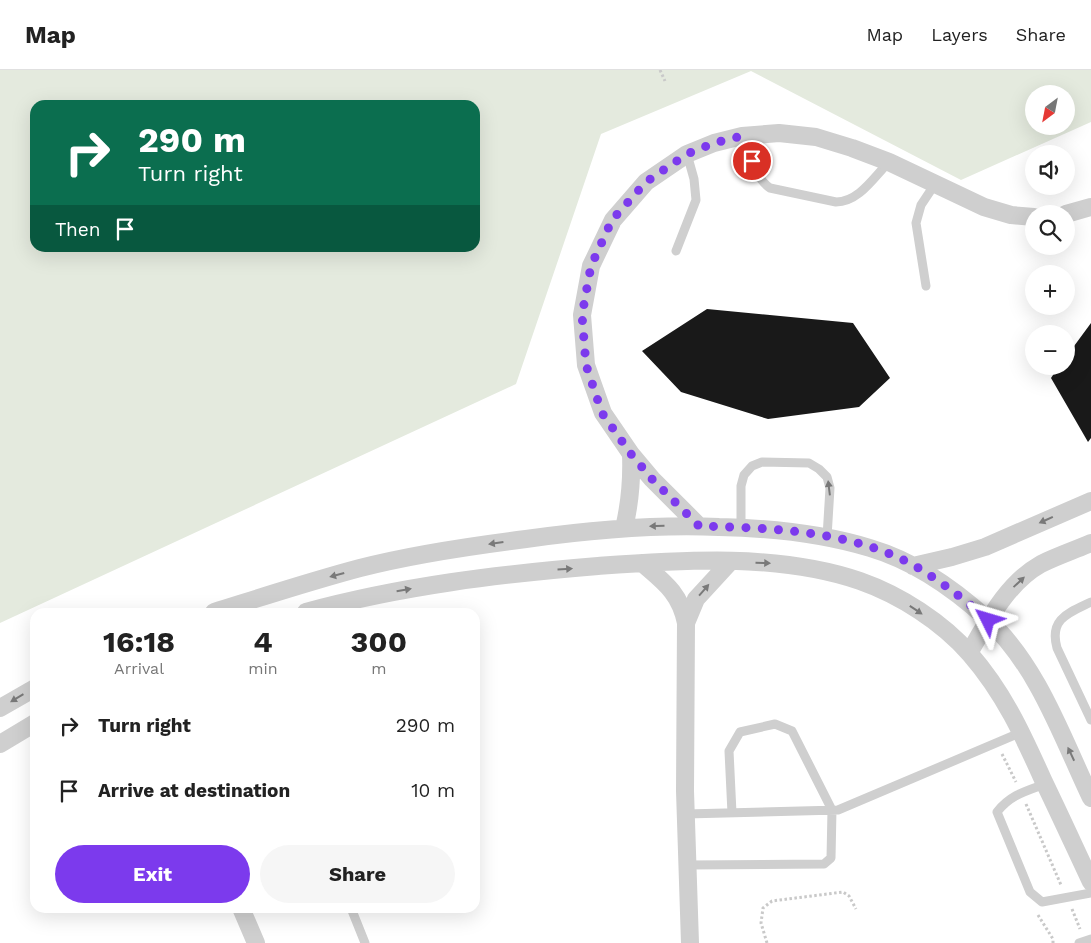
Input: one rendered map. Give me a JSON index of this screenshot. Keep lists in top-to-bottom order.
{
  "north": "bottom left",
  "page": {
    "header": "Map",
    "nav": ["Map", "Layers", "Share"],
    "map_buttons": ["+", "−"],
    "turn": ["290 m", "Turn right"],
    "then": "Then",
    "eta": [
      "16:18",
      "Arrival",
      "4",
      "min",
      "300",
      "m"
    ],
    "list": [
      {
        "name": "Turn right",
        "value": "290 m"
      },
      {
        "name": "Arrive at destination",
        "value": "10 m"
      }
    ],
    "buttons": ["Exit", "Share"]
  }
}
